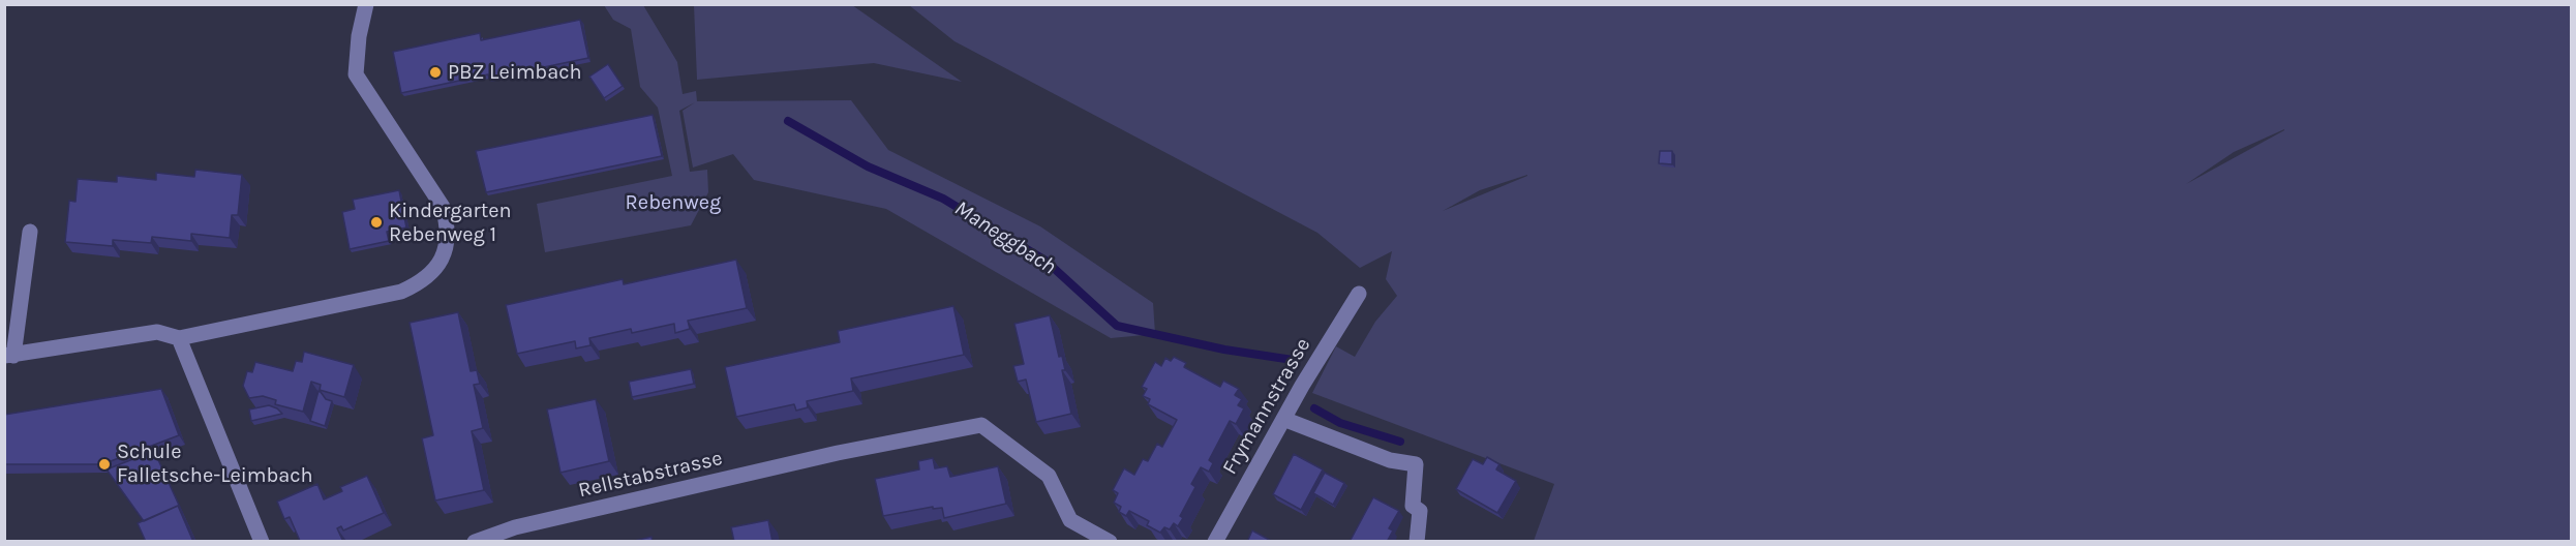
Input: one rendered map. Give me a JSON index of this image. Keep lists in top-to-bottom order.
{
  "streets": {
    "street": ["Frymannstrasse", "Rellstabstrasse"]
  },
  "water": ["Maneggbach"],
  "parks": ["Rebenweg"],
  "places": ["PBZ Leimbach", "Kindergarten Rebenweg 1", "Schule Falletsche-Leimbach"]
}
